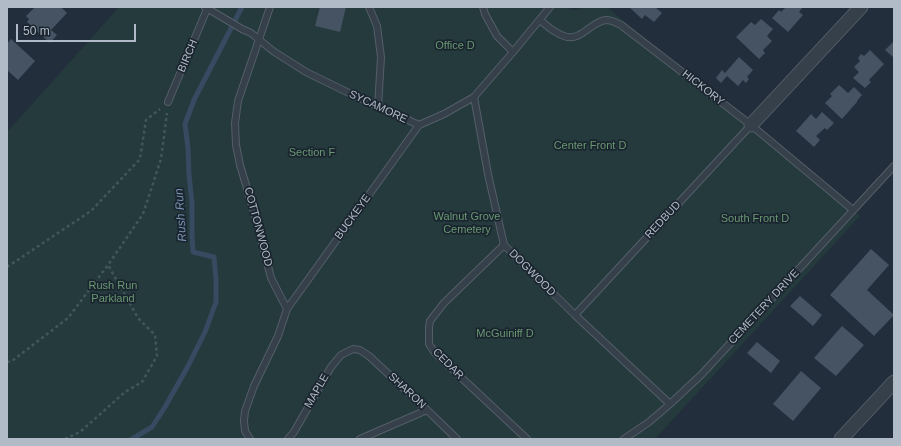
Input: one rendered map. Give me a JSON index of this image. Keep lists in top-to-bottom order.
{
  "streets": {
    "lane": [
      "BIRCH",
      "HICKORY",
      "SYCAMORE",
      "BUCKEYE",
      "REDBUD",
      "COTTONWOOD",
      "DOGWOOD",
      "CEMETERY DRIVE",
      "CEDAR",
      "MAPLE",
      "SHARON"
    ]
  },
  "crossings": [
    ["BIRCH", "SYCAMORE"],
    ["HICKORY", "SYCAMORE"],
    ["HICKORY", "REDBUD"],
    ["HICKORY", "CEMETERY DRIVE"],
    ["SYCAMORE", "BUCKEYE"],
    ["SYCAMORE", "COTTONWOOD"],
    ["SYCAMORE", "DOGWOOD"],
    ["BUCKEYE", "COTTONWOOD"],
    ["REDBUD", "DOGWOOD"],
    ["DOGWOOD", "CEMETERY DRIVE"],
    ["DOGWOOD", "CEDAR"],
    ["MAPLE", "SHARON"]
  ],
  "water": ["Rush Run"],
  "parks": [
    "Office D",
    "Center Front D",
    "Section F",
    "Walnut Grove Cemetery",
    "South Front D",
    "Rush Run Parkland",
    "McGuiniff D"
  ],
  "scale_bar": "50 m"
}
